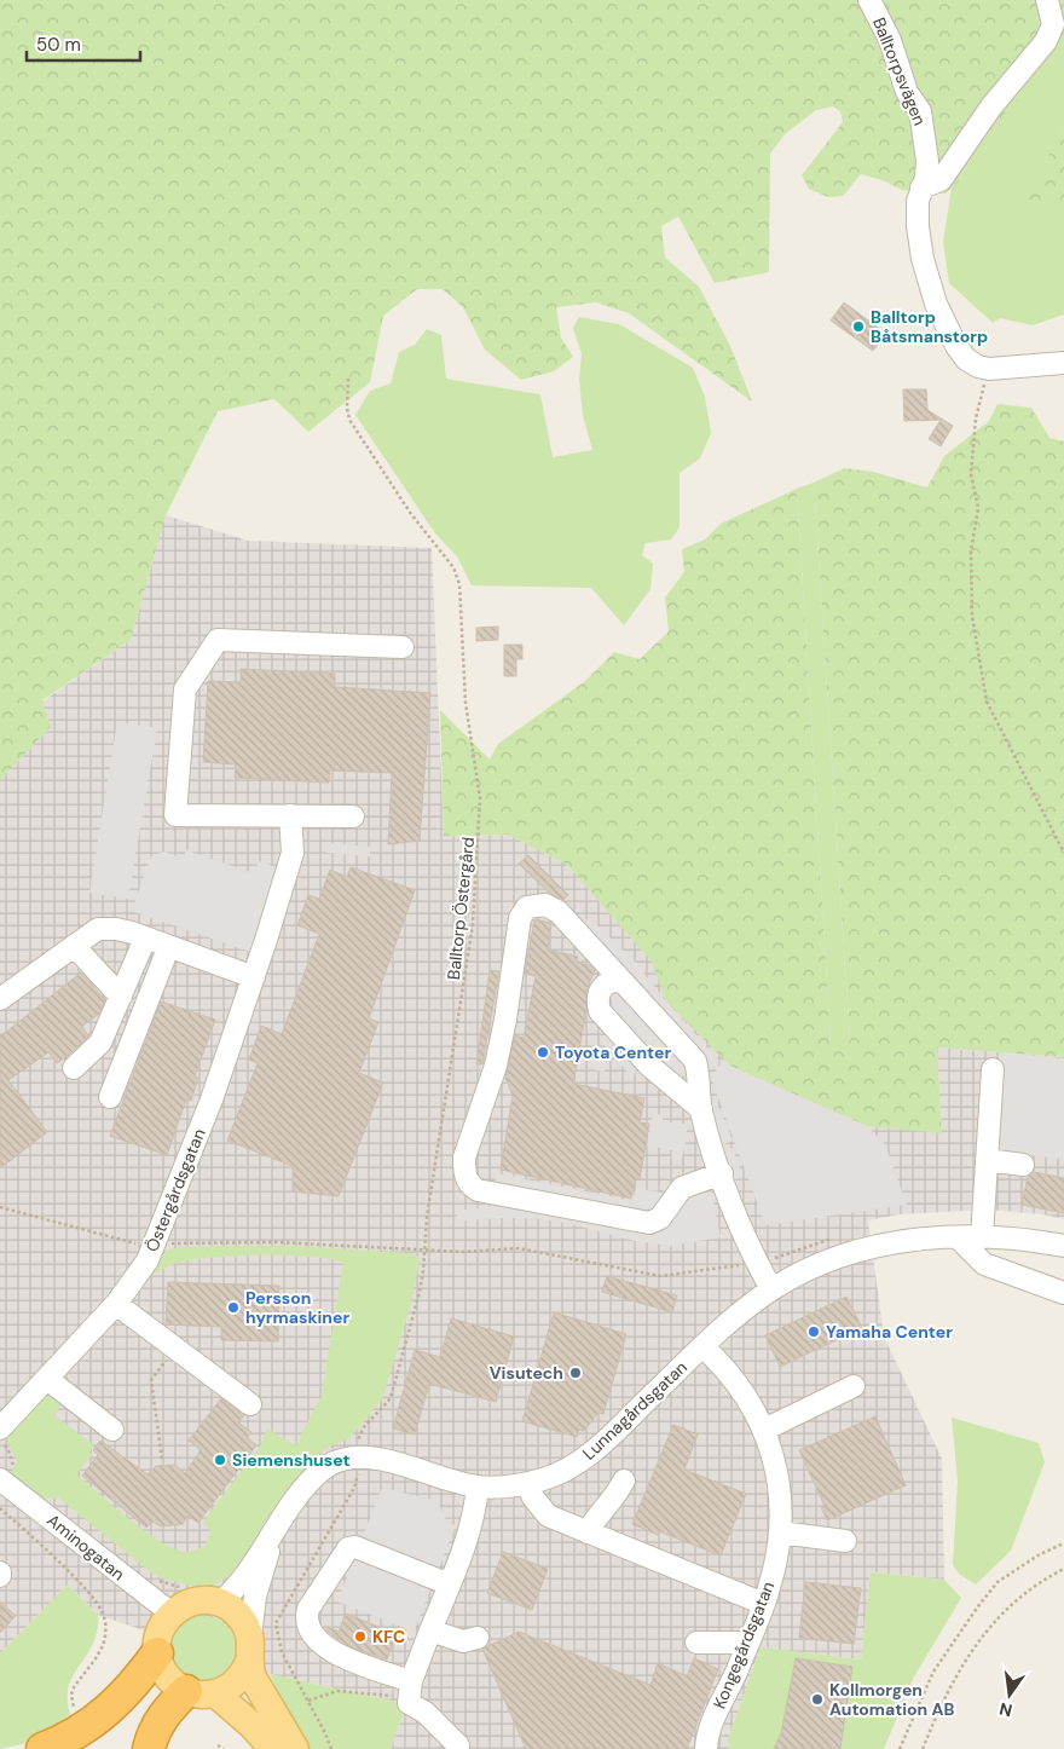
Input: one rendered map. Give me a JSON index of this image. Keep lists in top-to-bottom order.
{
  "streets": {
    "street": [
      "Balltorpsvägen",
      "Östergårdsgatan",
      "Lunnagårdsgatan",
      "Aminogatan",
      "Kongegårdsgatan"
    ],
    "path": ["Balltorp Östergård"]
  },
  "crossings": [
    ["Balltorp Östergård", "Lunnagårdsgatan"],
    ["Lunnagårdsgatan", "Aminogatan"],
    ["Lunnagårdsgatan", "Kongegårdsgatan"]
  ],
  "places": [
    "Balltorp Båtsmanstorp",
    "Toyota Center",
    "Persson hyrmaskiner",
    "Yamaha Center",
    "Visutech",
    "Siemenshuset",
    "KFC",
    "Kollmorgen Automation AB"
  ],
  "scale_bar": "50 m",
  "north": "bottom"
}
